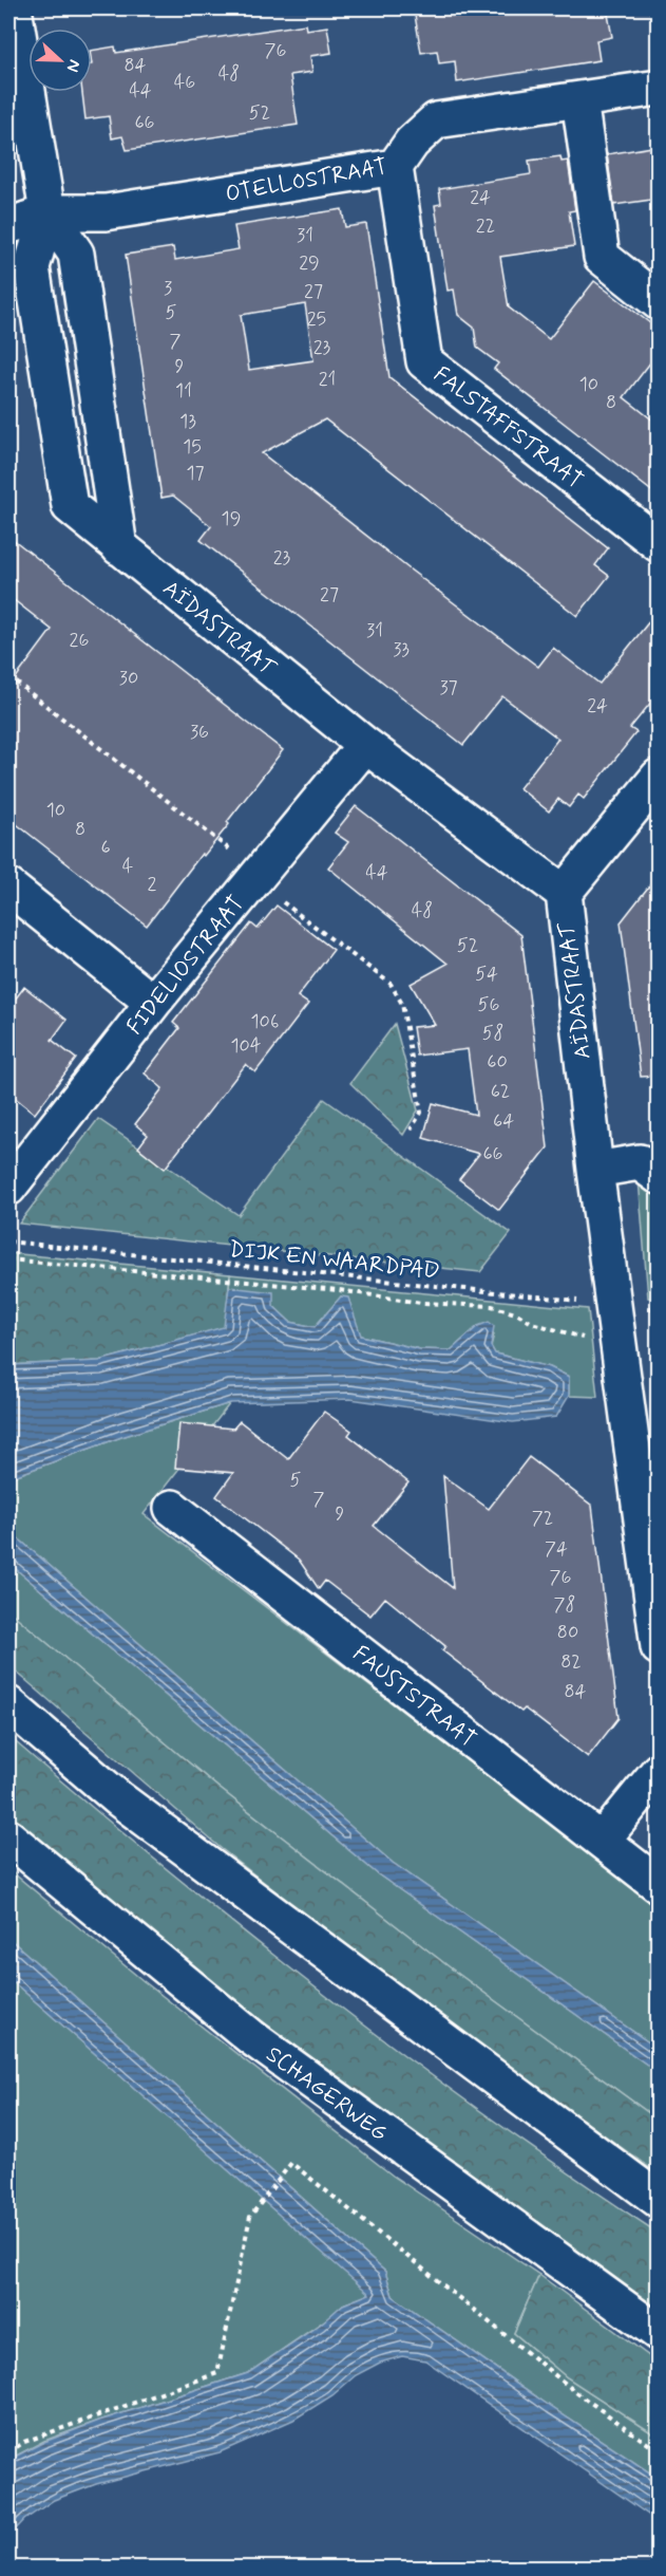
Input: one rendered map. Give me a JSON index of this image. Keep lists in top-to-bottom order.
{
  "streets": {
    "street": [
      "OTELLOSTRAAT",
      "FALSTAFFSTRAAT",
      "AÏDASTRAAT",
      "FIDELIOSTRAAT",
      "FAUSTSTRAAT",
      "SCHAGERWEG"
    ],
    "path": ["DIJK EN WAARDPAD"]
  },
  "crossings": [
    ["OTELLOSTRAAT", "FALSTAFFSTRAAT"],
    ["OTELLOSTRAAT", "AÏDASTRAAT"],
    ["AÏDASTRAAT", "FIDELIOSTRAAT"],
    ["AÏDASTRAAT", "DIJK EN WAARDPAD"]
  ],
  "house_numbers": [
    "76",
    "84",
    "48",
    "46",
    "44",
    "52",
    "66",
    "24",
    "22",
    "31",
    "29",
    "3",
    "27",
    "5",
    "25",
    "7",
    "23",
    "9",
    "21",
    "10",
    "11",
    "8",
    "13",
    "15",
    "17",
    "19",
    "23",
    "27",
    "31",
    "26",
    "33",
    "30",
    "37",
    "24",
    "36",
    "10",
    "8",
    "6",
    "4",
    "44",
    "2",
    "48",
    "52",
    "54",
    "56",
    "106",
    "58",
    "104",
    "60",
    "62",
    "64",
    "66",
    "5",
    "7",
    "9",
    "72",
    "74",
    "76",
    "78",
    "80",
    "82",
    "84"
  ],
  "north": "right"
}
